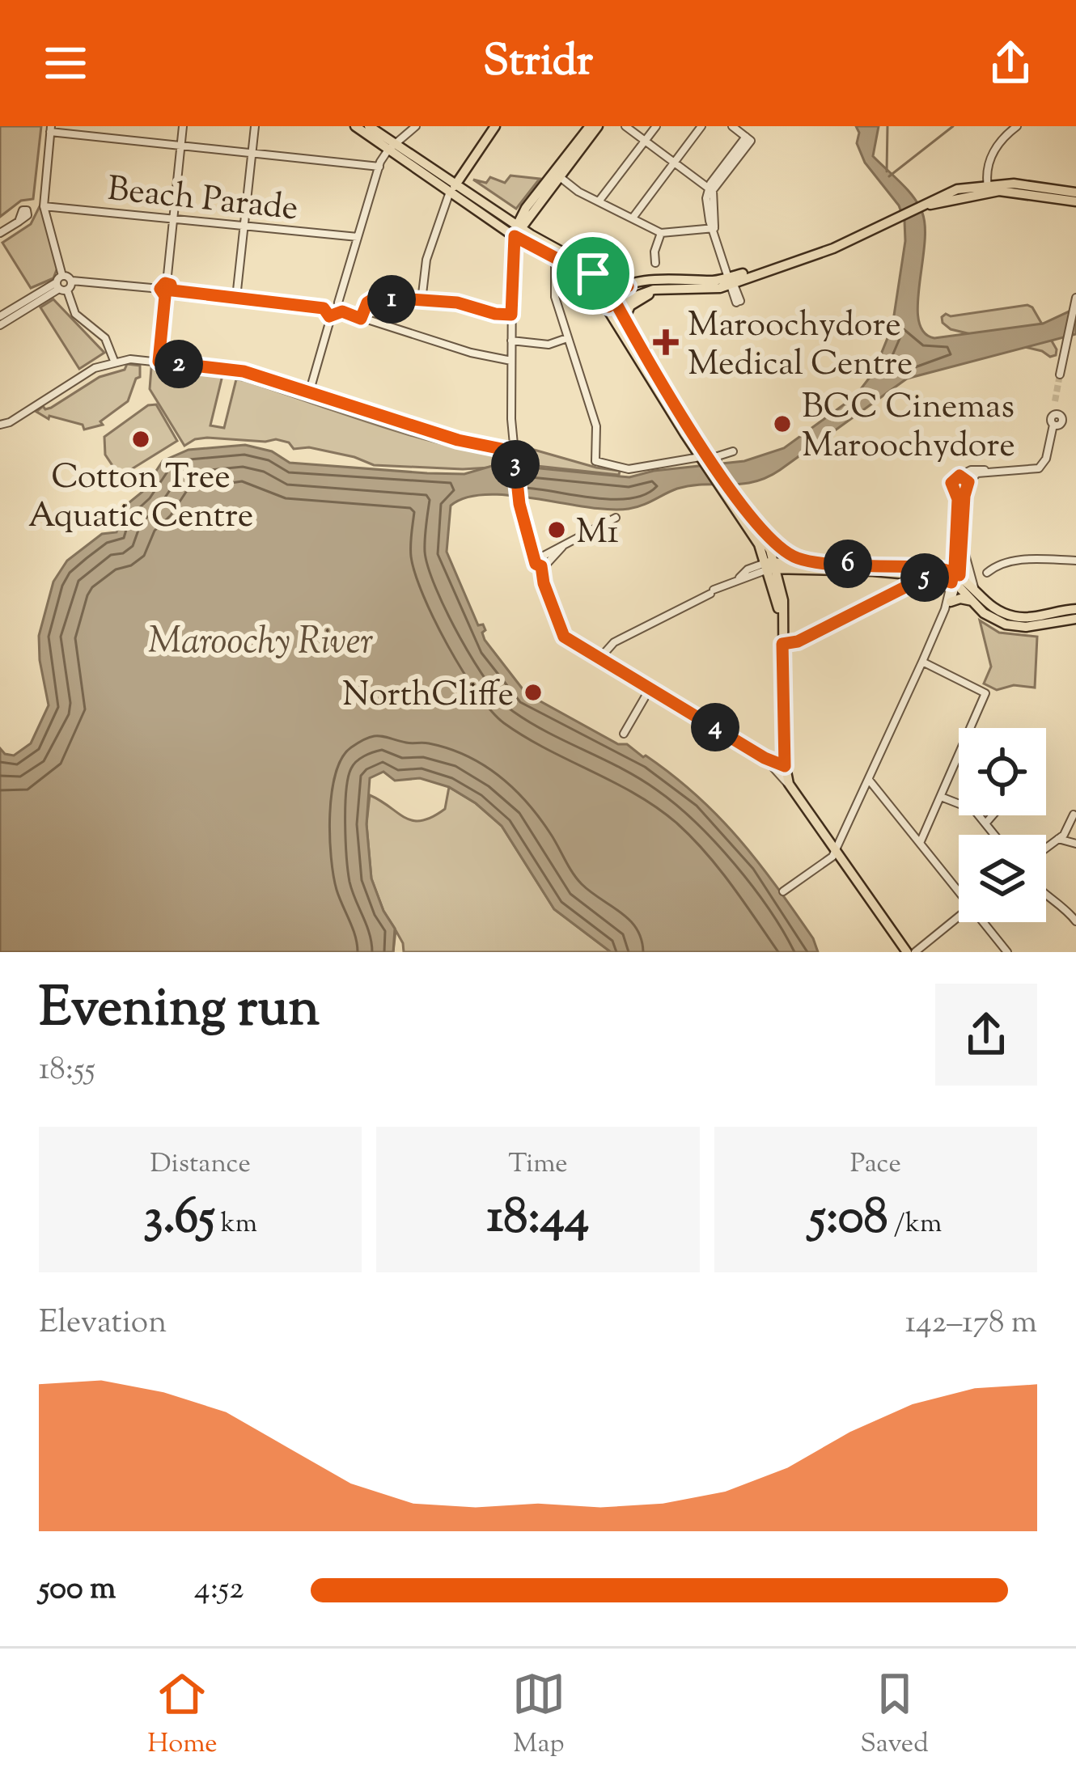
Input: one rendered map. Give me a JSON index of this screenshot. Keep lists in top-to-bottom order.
{
  "streets": {
    "street": ["Beach Parade"]
  },
  "water": ["Maroochy River"],
  "places": {
    "health": ["Maroochydore Medical Centre"],
    "other": [
      "BCC Cinemas Maroochydore",
      "Cotton Tree Aquatic Centre",
      "M1",
      "NorthCliffe"
    ]
  },
  "page": {
    "header": "Stridr",
    "pins": [
      "1",
      "2",
      "3",
      "6",
      "5",
      "4"
    ],
    "heading": ["Evening run", "18:55"],
    "stats": [
      ["Distance", "3.65 km"],
      ["Time", "18:44"],
      ["Pace", "5:08 /km"]
    ],
    "chart": ["Elevation", "142–178 m"],
    "list": [
      {
        "name": "500 m",
        "note": "4:52"
      }
    ],
    "tabs": ["Home", "Map", "Saved"]
  }
}
